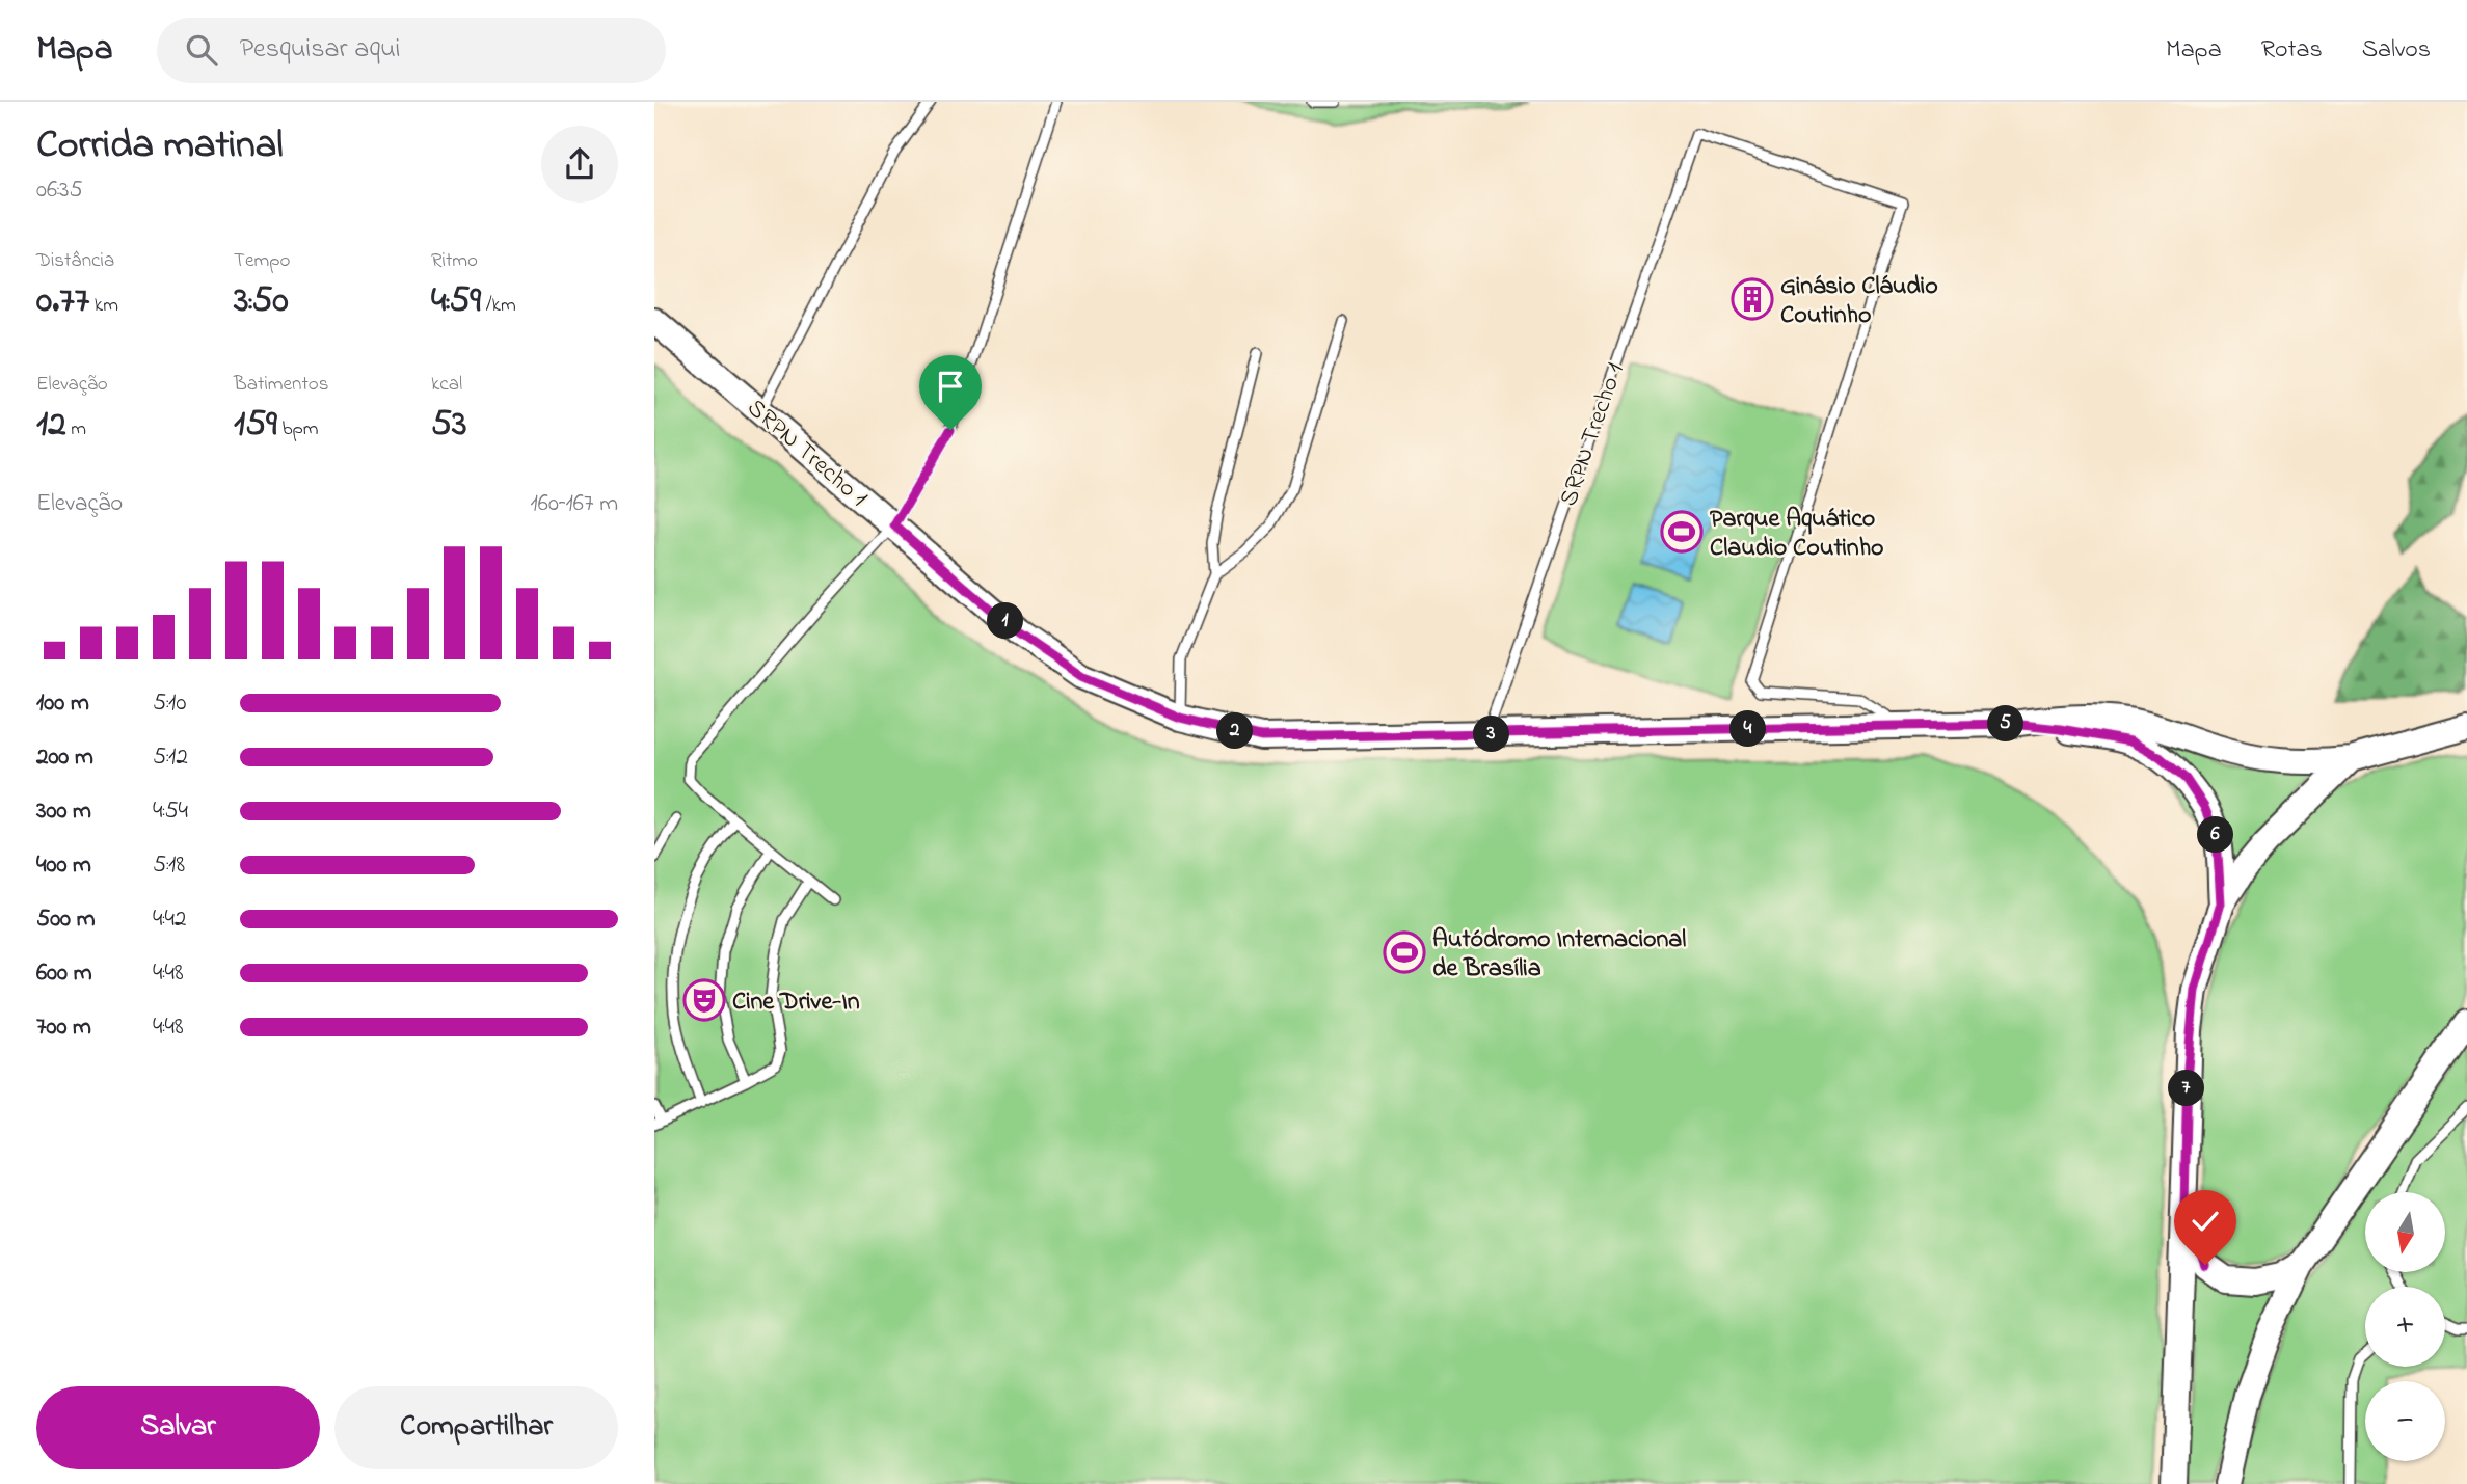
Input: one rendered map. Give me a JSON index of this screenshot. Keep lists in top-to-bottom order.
{
  "streets": {
    "main road": ["SRPN Trecho 1"]
  },
  "places": {
    "building": ["Ginásio Cláudio Coutinho"],
    "sports": ["Parque Aquático Claudio Coutinho", "Autódromo Internacional de Brasília"],
    "theatre": ["Cine Drive-In"]
  },
  "north": "bottom",
  "page": {
    "header": "Mapa",
    "search": "Pesquisar aqui",
    "nav": ["Mapa", "Rotas", "Salvos"],
    "heading": ["Corrida matinal", "06:35"],
    "stats": [
      ["Distância", "0.77 km"],
      ["Tempo", "3:50"],
      ["Ritmo", "4:59 /km"],
      ["Elevação", "12 m"],
      ["Batimentos", "159 bpm"],
      ["kcal", "53"]
    ],
    "chart": ["Elevação", "160–167 m"],
    "pins": [
      "1",
      "5",
      "4",
      "2",
      "3",
      "6",
      "7"
    ],
    "list": [
      {
        "name": "100 m",
        "note": "5:10"
      },
      {
        "name": "200 m",
        "note": "5:12"
      },
      {
        "name": "300 m",
        "note": "4:54"
      },
      {
        "name": "400 m",
        "note": "5:18"
      },
      {
        "name": "500 m",
        "note": "4:42"
      },
      {
        "name": "600 m",
        "note": "4:48"
      },
      {
        "name": "700 m",
        "note": "4:48"
      }
    ],
    "map_buttons": ["+", "−"],
    "buttons": ["Salvar", "Compartilhar"]
  }
}
